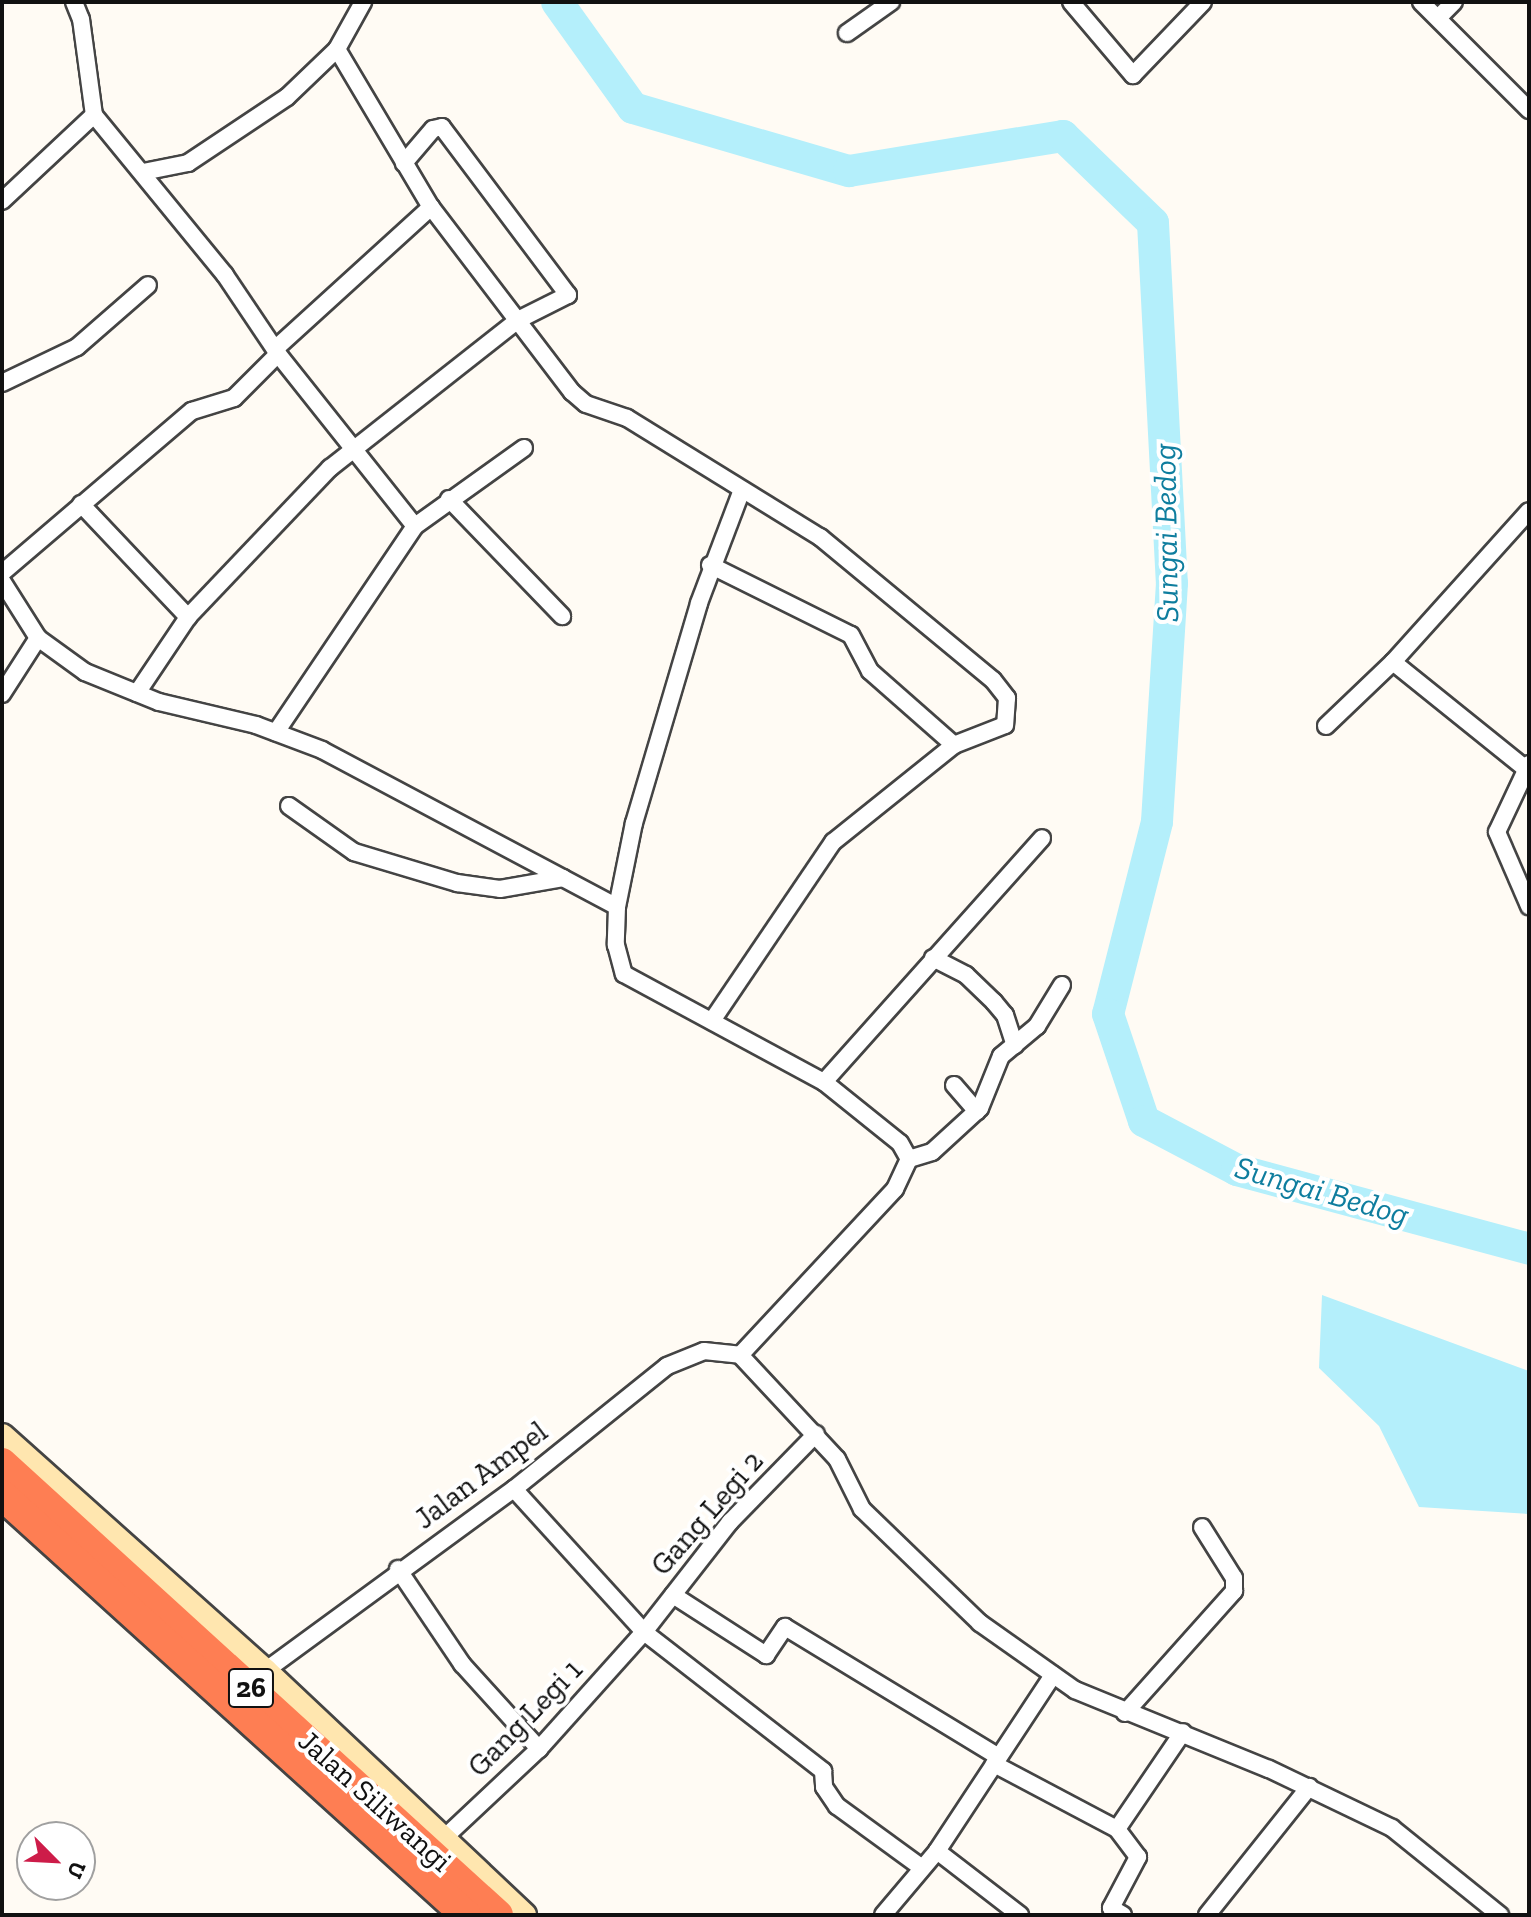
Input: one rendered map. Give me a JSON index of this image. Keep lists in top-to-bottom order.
{
  "streets": {
    "highway": ["26", "Jalan Siliwangi"],
    "street": ["Jalan Ampel", "Gang Legi 2", "Gang Legi 1"]
  },
  "crossings": [
    ["Gang Legi 2", "Gang Legi 1"],
    ["Gang Legi 1", "Jalan Siliwangi"]
  ],
  "water": ["Sungai Bedog"],
  "north": "bottom right"
}
